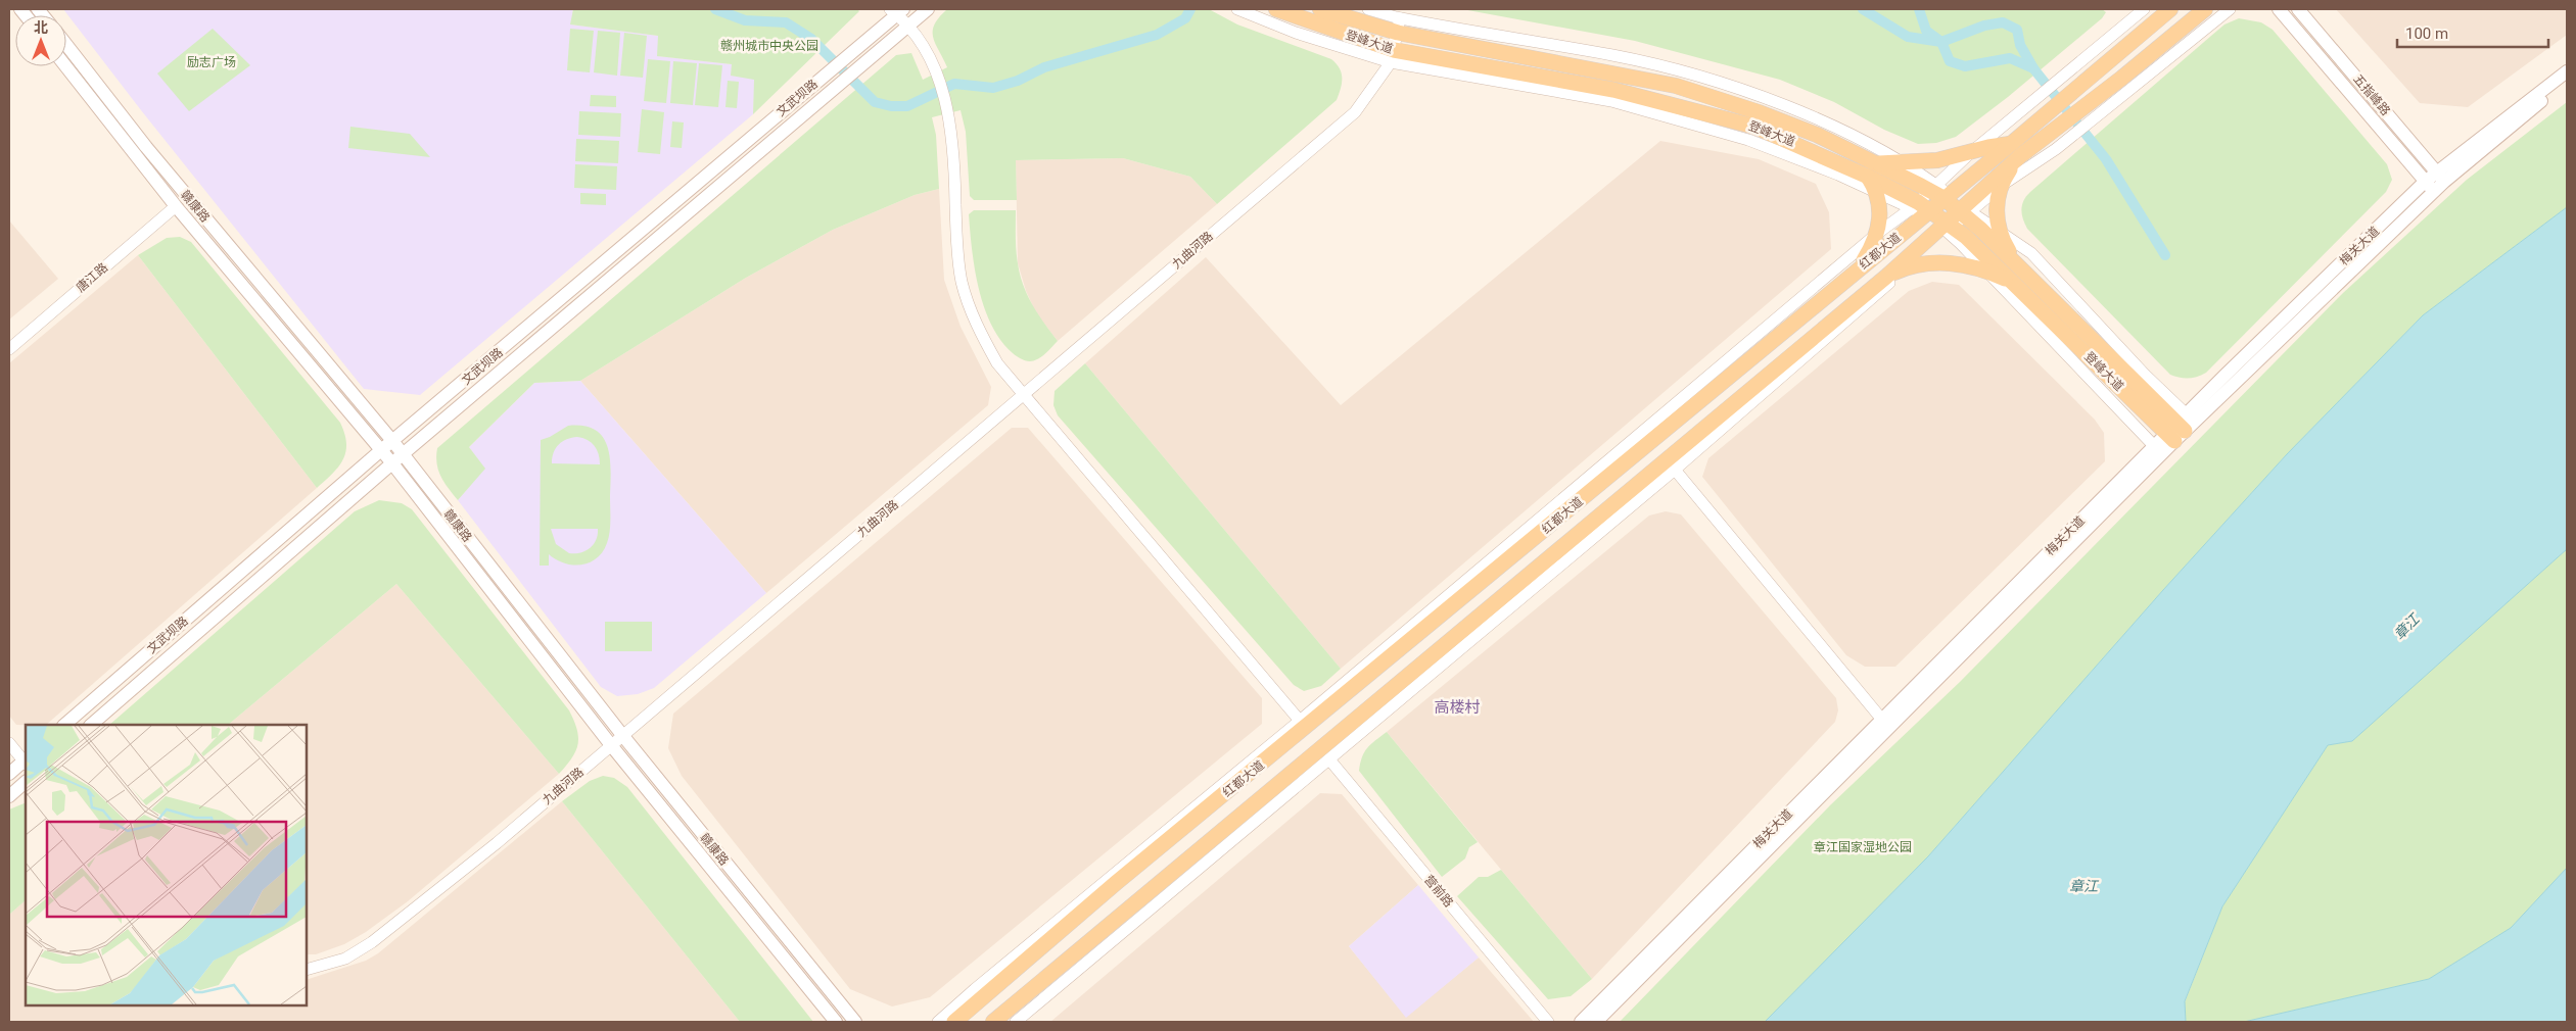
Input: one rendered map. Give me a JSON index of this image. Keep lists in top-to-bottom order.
{
  "streets": {
    "main road": [
      "登峰大道",
      "五指峰路",
      "文武坝路",
      "赣康路",
      "梅关大道",
      "红都大道"
    ],
    "street": ["九曲河路", "唐江路", "营前路"]
  },
  "crossings": [
    ["登峰大道", "梅关大道"],
    ["登峰大道", "九曲河路"],
    ["登峰大道", "红都大道"],
    ["五指峰路", "梅关大道"],
    ["文武坝路", "赣康路"],
    ["赣康路", "九曲河路"],
    ["赣康路", "唐江路"]
  ],
  "districts": ["高楼村"],
  "water": ["章江"],
  "parks": ["赣州城市中央公园", "励志广场", "章江国家湿地公园"],
  "scale_bar": "100 m",
  "north": "top"
}
